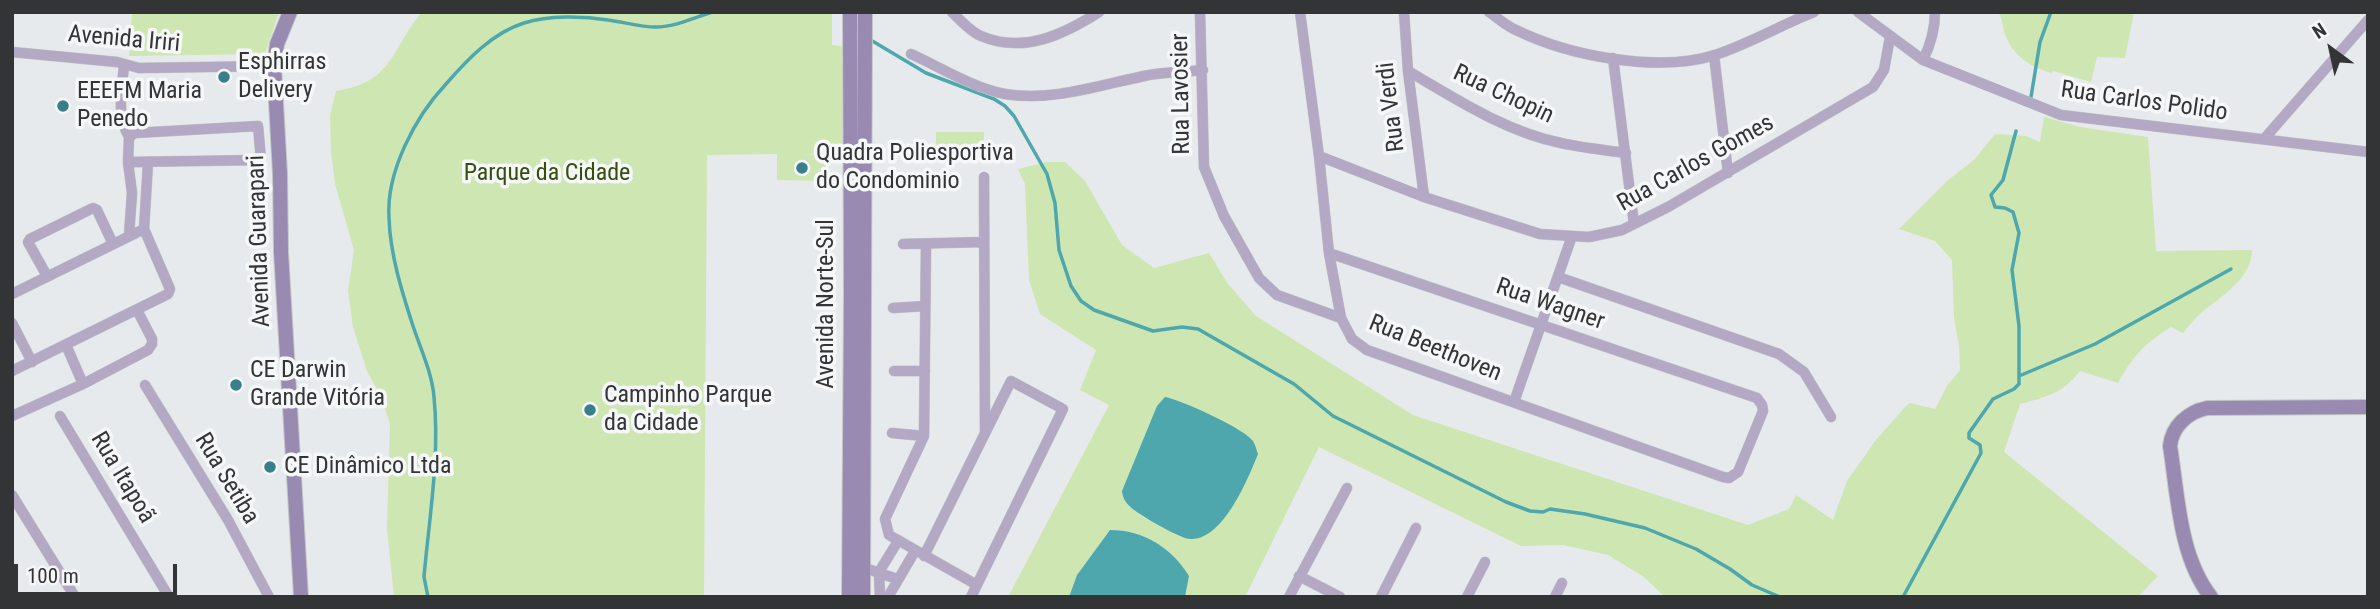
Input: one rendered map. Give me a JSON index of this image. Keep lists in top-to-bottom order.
{
  "streets": {
    "main road": ["Avenida Guarapari", "Avenida Norte-Sul"],
    "street": [
      "Avenida Iriri",
      "Rua Lavosier",
      "Rua Chopin",
      "Rua Carlos Polido",
      "Rua Verdi",
      "Rua Carlos Gomes",
      "Rua Wagner",
      "Rua Beethoven",
      "Rua Itapoã",
      "Rua Setiba"
    ]
  },
  "crossings": [
    ["Avenida Iriri", "Avenida Guarapari"],
    ["Rua Lavosier", "Rua Beethoven"],
    ["Rua Chopin", "Rua Verdi"],
    ["Rua Carlos Polido", "Rua Carlos Gomes"],
    ["Rua Verdi", "Rua Carlos Gomes"],
    ["Rua Carlos Gomes", "Rua Beethoven"],
    ["Rua Wagner", "Rua Beethoven"]
  ],
  "parks": ["Parque da Cidade"],
  "places": [
    "Esphirras Delivery",
    "EEEFM Maria Penedo",
    "Quadra Poliesportiva do Condominio",
    "CE Darwin Grande Vitória",
    "Campinho Parque da Cidade",
    "CE Dinâmico Ltda"
  ],
  "scale_bar": "100 m",
  "north": "top left"
}
